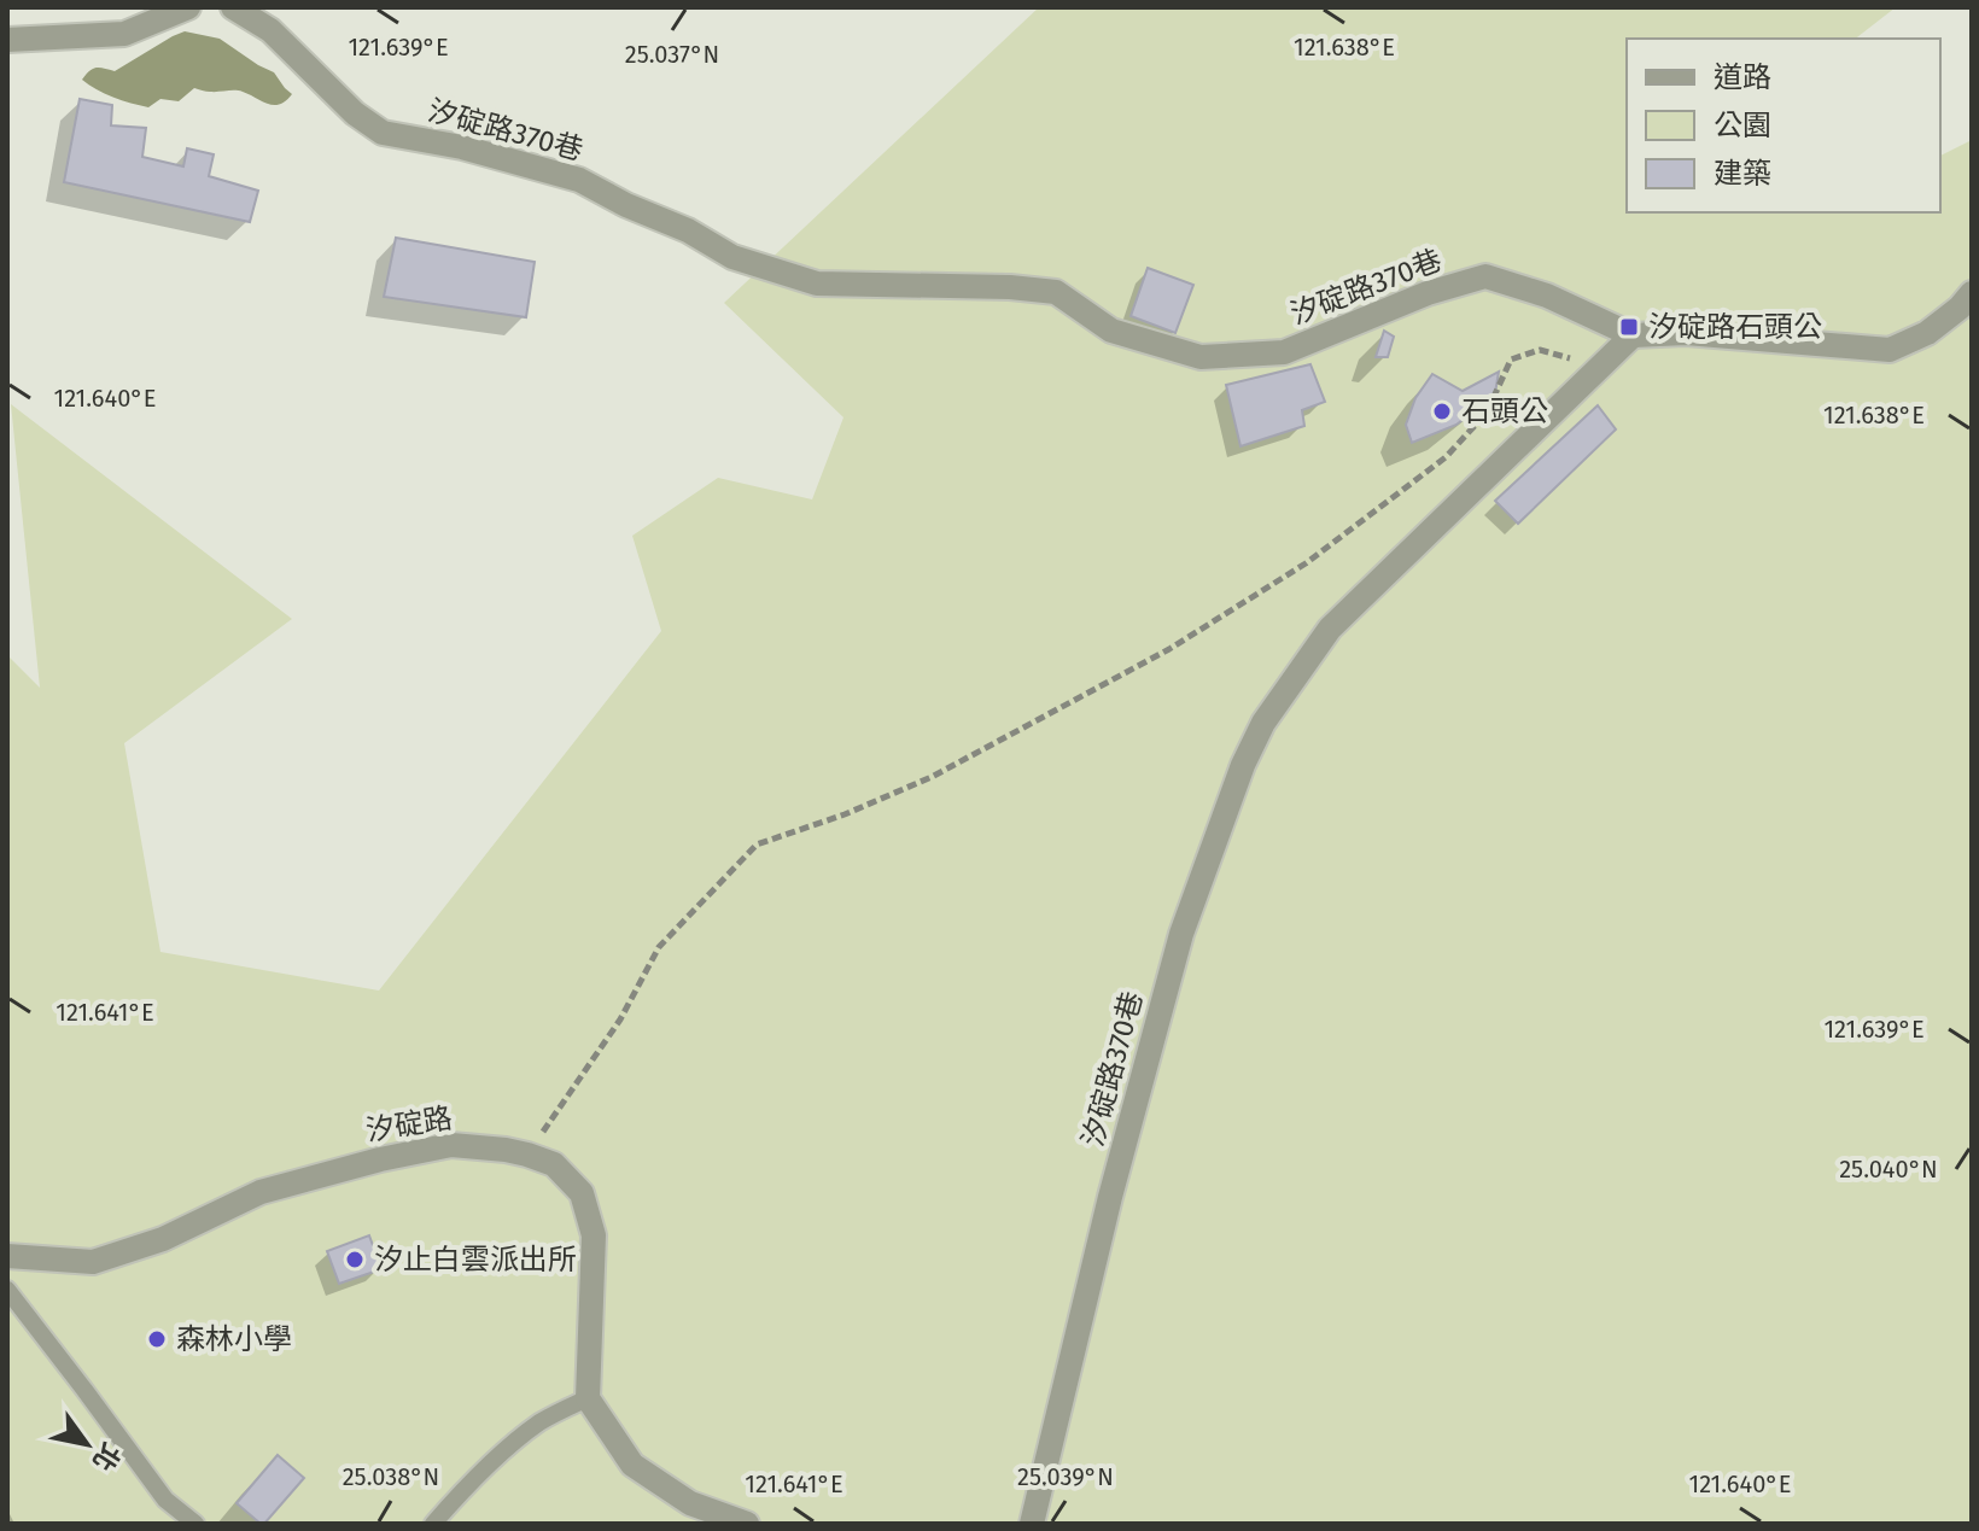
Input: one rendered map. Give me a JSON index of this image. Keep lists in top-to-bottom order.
{
  "streets": {
    "street": ["汐碇路370巷", "汐碇路"]
  },
  "places": {
    "transit": ["汐碇路石頭公"],
    "other": ["石頭公", "汐止白雲派出所", "森林小學"]
  },
  "legend": ["道路", "公園", "建築"],
  "north": "bottom right",
  "coordinates": [
    "121.639°E",
    "121.638°E",
    "25.037°N",
    "121.640°E",
    "121.641°E",
    "25.040°N",
    "25.038°N",
    "25.039°N"
  ]
}
